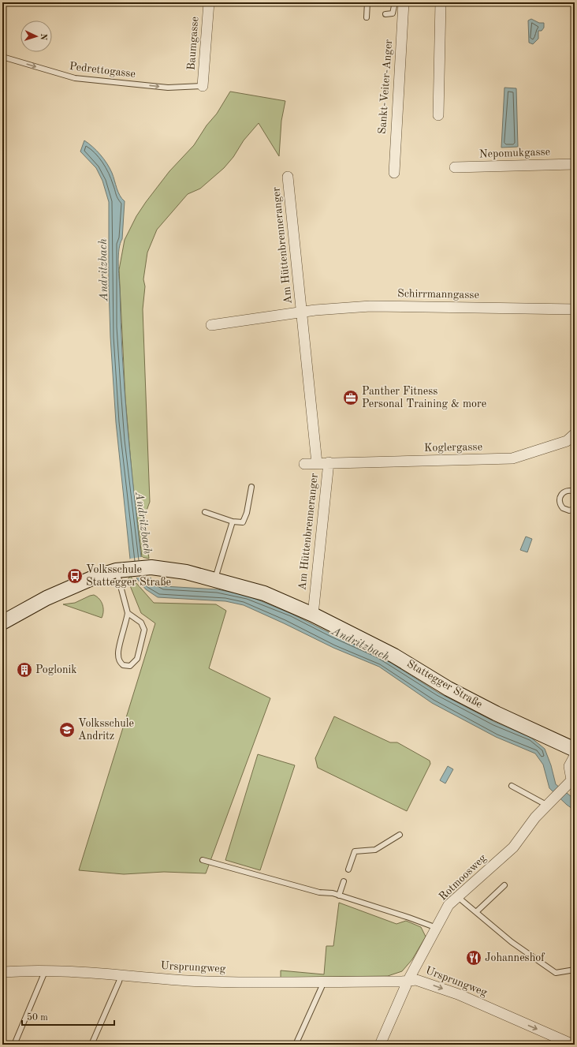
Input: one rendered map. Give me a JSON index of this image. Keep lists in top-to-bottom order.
{
  "streets": {
    "street": [
      "Baumgasse",
      "Sankt-Veiter-Anger",
      "Nepomukgasse",
      "Am Hüttenbrenneranger",
      "Schirrmanngasse",
      "Koglergasse",
      "Stattegger Straße",
      "Rotmoosweg",
      "Ursprungweg"
    ],
    "lane": ["Pedrettogasse"]
  },
  "crossings": [
    ["Baumgasse", "Pedrettogasse"],
    ["Am Hüttenbrenneranger", "Schirrmanngasse"],
    ["Am Hüttenbrenneranger", "Koglergasse"],
    ["Am Hüttenbrenneranger", "Stattegger Straße"],
    ["Rotmoosweg", "Ursprungweg"]
  ],
  "one_way": ["Pedrettogasse"],
  "water": ["Andritzbach"],
  "places": {
    "office": ["Panther Fitness Personal Training & more"],
    "bus stop": ["Volksschule Stattegger Straße"],
    "building": ["Poglonik"],
    "school or university": ["Volksschule Andritz"],
    "restaurant": ["Johanneshof"]
  },
  "scale_bar": "50 m",
  "north": "right"
}
